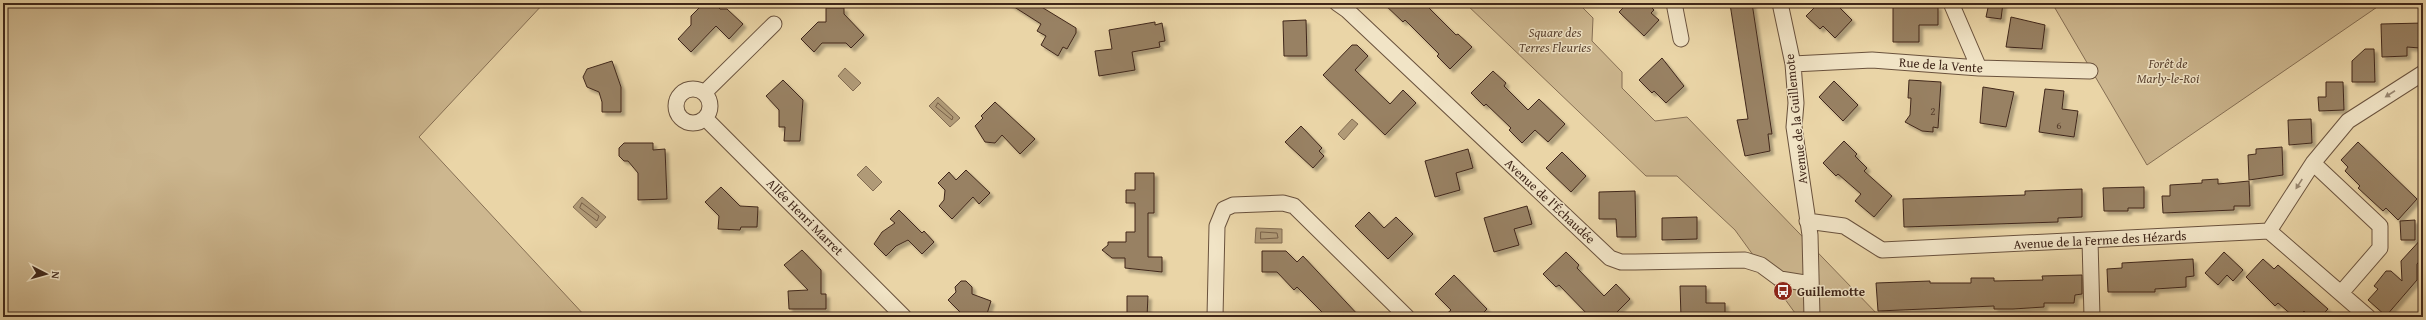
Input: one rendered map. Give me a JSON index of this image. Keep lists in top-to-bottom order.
{
  "streets": {
    "street": [
      "Rue de la Vente",
      "Avenue de la Guillemote",
      "Avenue de l'Échaudée",
      "Allée Henri Marret",
      "Avenue de la Ferme des Hézards"
    ]
  },
  "crossings": [
    ["Rue de la Vente", "Avenue de la Guillemote"],
    ["Avenue de la Guillemote", "Avenue de l'Échaudée"],
    ["Avenue de la Guillemote", "Avenue de la Ferme des Hézards"]
  ],
  "parks": ["Square des Terres Fleuries", "Forêt de Marly-le-Roi"],
  "places": {
    "bus stop": ["Guillemotte"]
  },
  "house_numbers": ["2", "6"],
  "north": "right"
}
